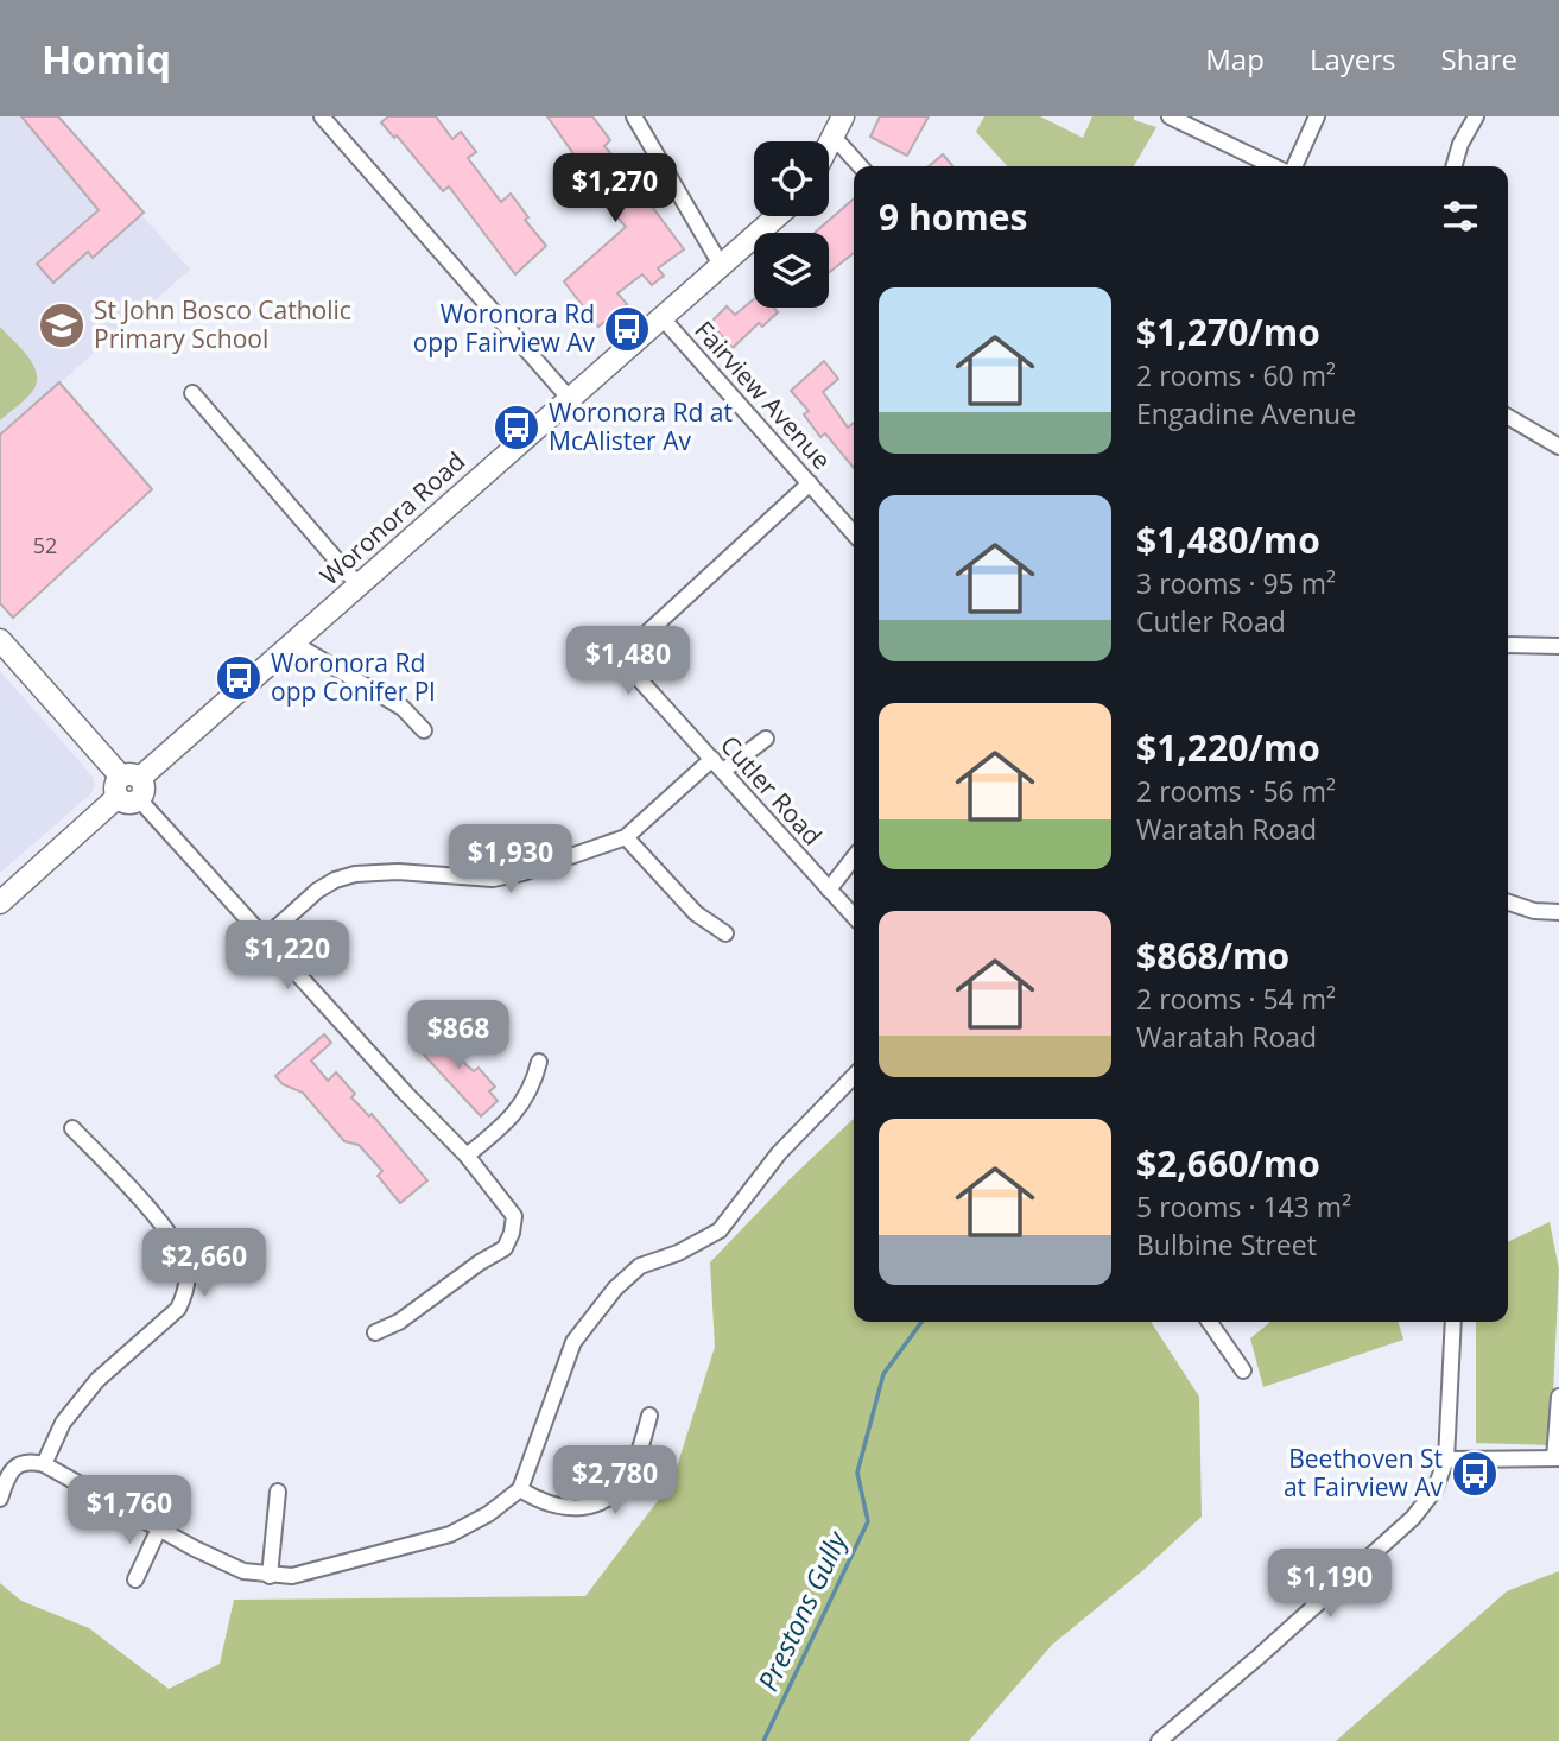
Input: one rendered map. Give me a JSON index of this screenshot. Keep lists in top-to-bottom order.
{
  "streets": {
    "street": ["Fairview Avenue", "Woronora Road", "Cutler Road"]
  },
  "crossings": [
    ["Fairview Avenue", "Woronora Road"],
    ["Fairview Avenue", "Cutler Road"]
  ],
  "water": ["Prestons Gully"],
  "places": {
    "school or university": ["St John Bosco Catholic Primary School"],
    "bus stop": [
      "Woronora Rd opp Fairview Av",
      "Woronora Rd at McAlister Av",
      "Woronora Rd opp Conifer Pl",
      "Beethoven St at Fairview Av"
    ]
  },
  "house_numbers": ["52"],
  "page": {
    "header": "Homiq",
    "nav": ["Map", "Layers", "Share"],
    "price": [
      "$1,270",
      "$1,480",
      "$1,930",
      "$1,220",
      "$868",
      "$2,660",
      "$2,780",
      "$1,760",
      "$1,190"
    ],
    "heading": "9 homes",
    "list": [
      {
        "name": "$1,270/mo",
        "note": "2 rooms · 60 m² · Engadine Avenue"
      },
      {
        "name": "$1,480/mo",
        "note": "3 rooms · 95 m² · Cutler Road"
      },
      {
        "name": "$1,220/mo",
        "note": "2 rooms · 56 m² · Waratah Road"
      },
      {
        "name": "$868/mo",
        "note": "2 rooms · 54 m² · Waratah Road"
      },
      {
        "name": "$2,660/mo",
        "note": "5 rooms · 143 m² · Bulbine Street"
      }
    ]
  }
}
